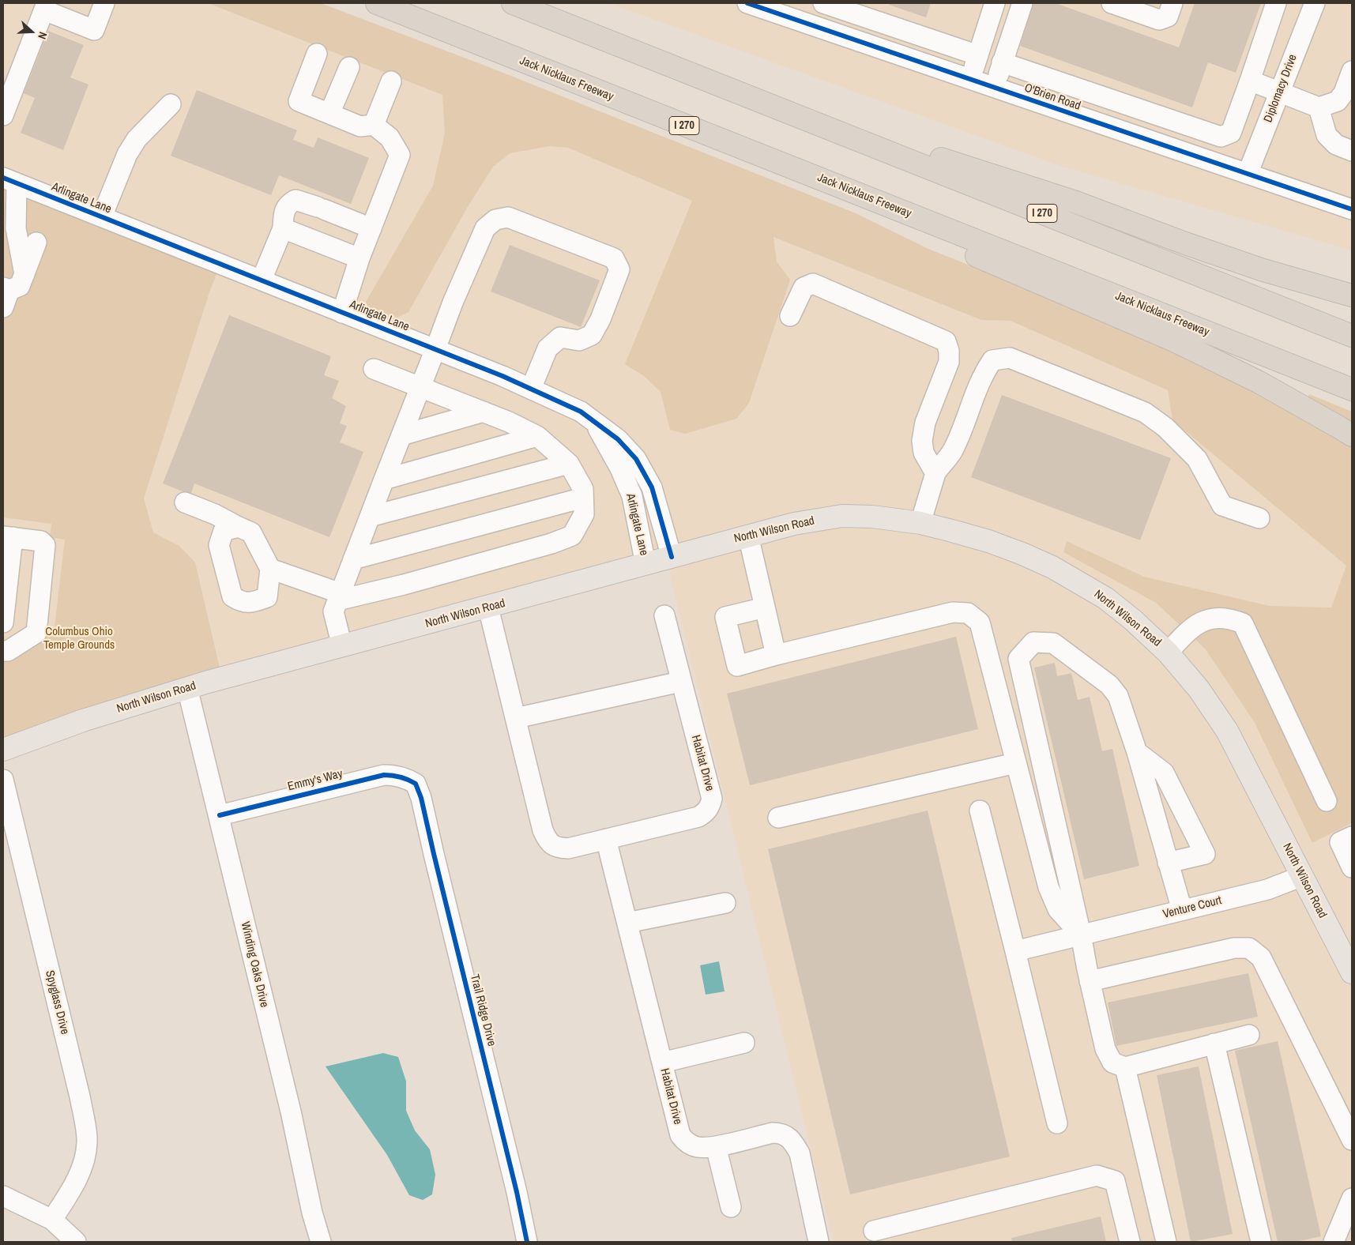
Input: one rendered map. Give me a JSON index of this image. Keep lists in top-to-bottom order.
{
  "streets": {
    "highway": ["Jack Nicklaus Freeway", "I 270"],
    "main road": ["North Wilson Road"],
    "street": [
      "Diplomacy Drive",
      "O'Brien Road",
      "Arlingate Lane",
      "Habitat Drive",
      "Emmy's Way",
      "Venture Court",
      "Winding Oaks Drive",
      "Spyglass Drive",
      "Trail Ridge Drive"
    ]
  },
  "crossings": [
    ["Diplomacy Drive", "O'Brien Road"],
    ["Arlingate Lane", "North Wilson Road"],
    ["North Wilson Road", "Habitat Drive"],
    ["North Wilson Road", "Venture Court"],
    ["North Wilson Road", "Winding Oaks Drive"],
    ["Emmy's Way", "Winding Oaks Drive"],
    ["Emmy's Way", "Trail Ridge Drive"]
  ],
  "parks": ["Columbus Ohio Temple Grounds"],
  "north": "right"
}
